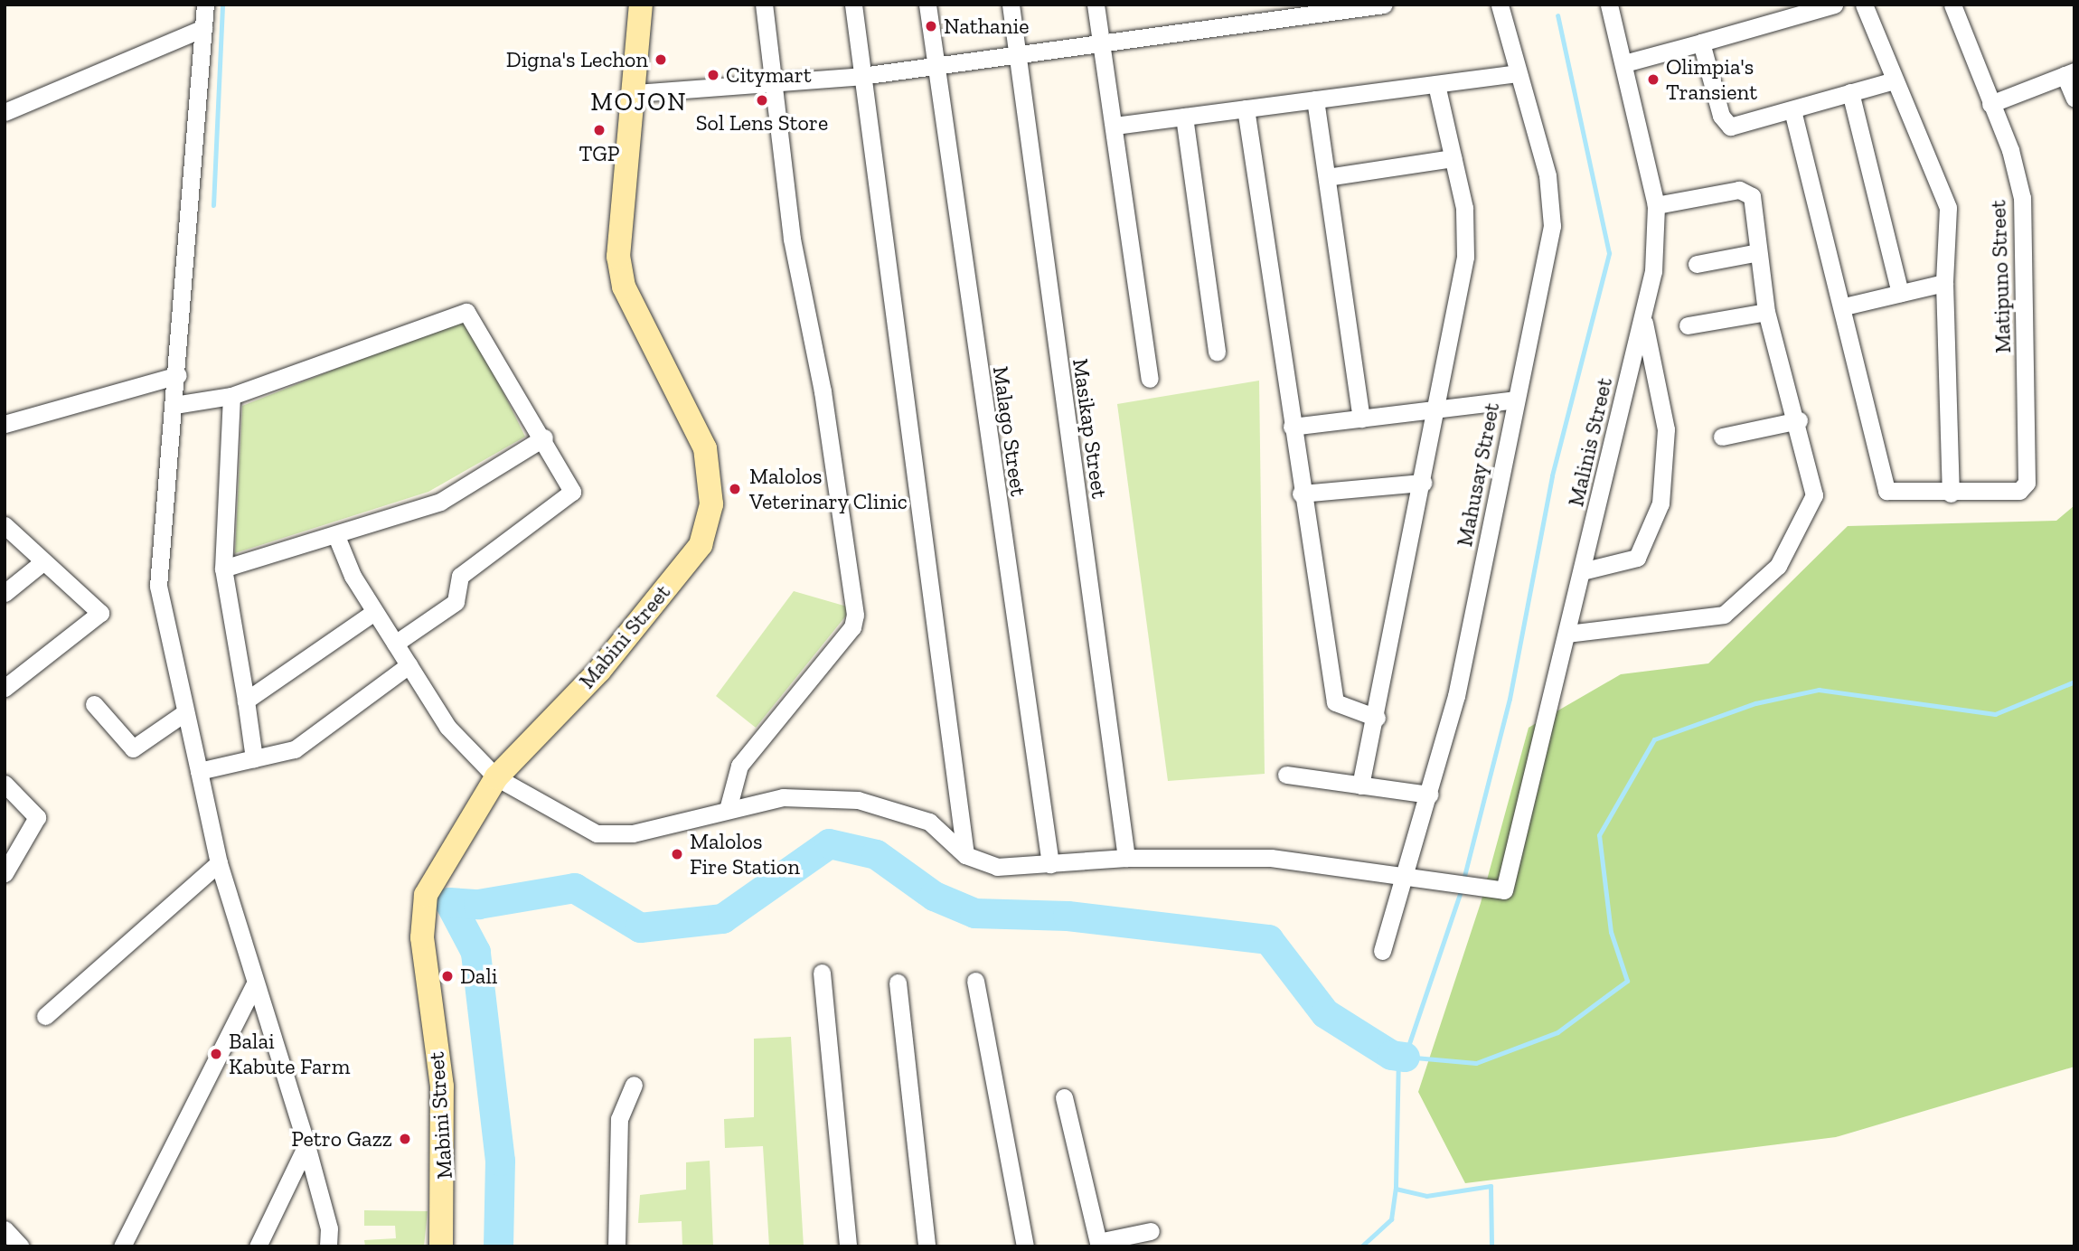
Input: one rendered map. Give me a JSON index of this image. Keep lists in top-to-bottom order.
{
  "streets": {
    "main road": ["Mabini Street"],
    "street": [
      "Matipuno Street",
      "Masikap Street",
      "Malago Street",
      "Malinis Street",
      "Mahusay Street"
    ]
  },
  "crossings": [
    ["Malinis Street", "Mahusay Street"]
  ],
  "districts": ["MOJON"],
  "places": [
    "Nathanie",
    "Digna's Lechon",
    "Citymart",
    "Olimpia's Transient",
    "Sol Lens Store",
    "TGP",
    "Malolos Veterinary Clinic",
    "Malolos Fire Station",
    "Dali",
    "Balai Kabute Farm",
    "Petro Gazz"
  ]
}
